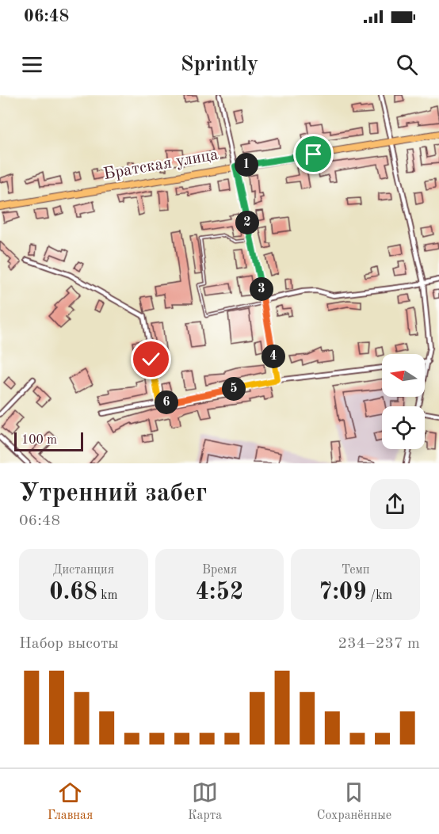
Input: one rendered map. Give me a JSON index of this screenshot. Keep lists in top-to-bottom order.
{
  "streets": {
    "main road": ["Братская улица"]
  },
  "scale_bar": "100 m",
  "north": "left",
  "page": {
    "status": "06:48",
    "header": "Sprintly",
    "pins": [
      "1",
      "2",
      "3",
      "4",
      "5",
      "6"
    ],
    "scale": "100 m",
    "heading": ["Утренний забег", "06:48"],
    "stats": [
      ["Дистанция", "0.68 km"],
      ["Время", "4:52"],
      ["Темп", "7:09 /km"]
    ],
    "chart": ["Набор высоты", "234–237 m"],
    "tabs": ["Главная", "Карта", "Сохранённые"]
  }
}
